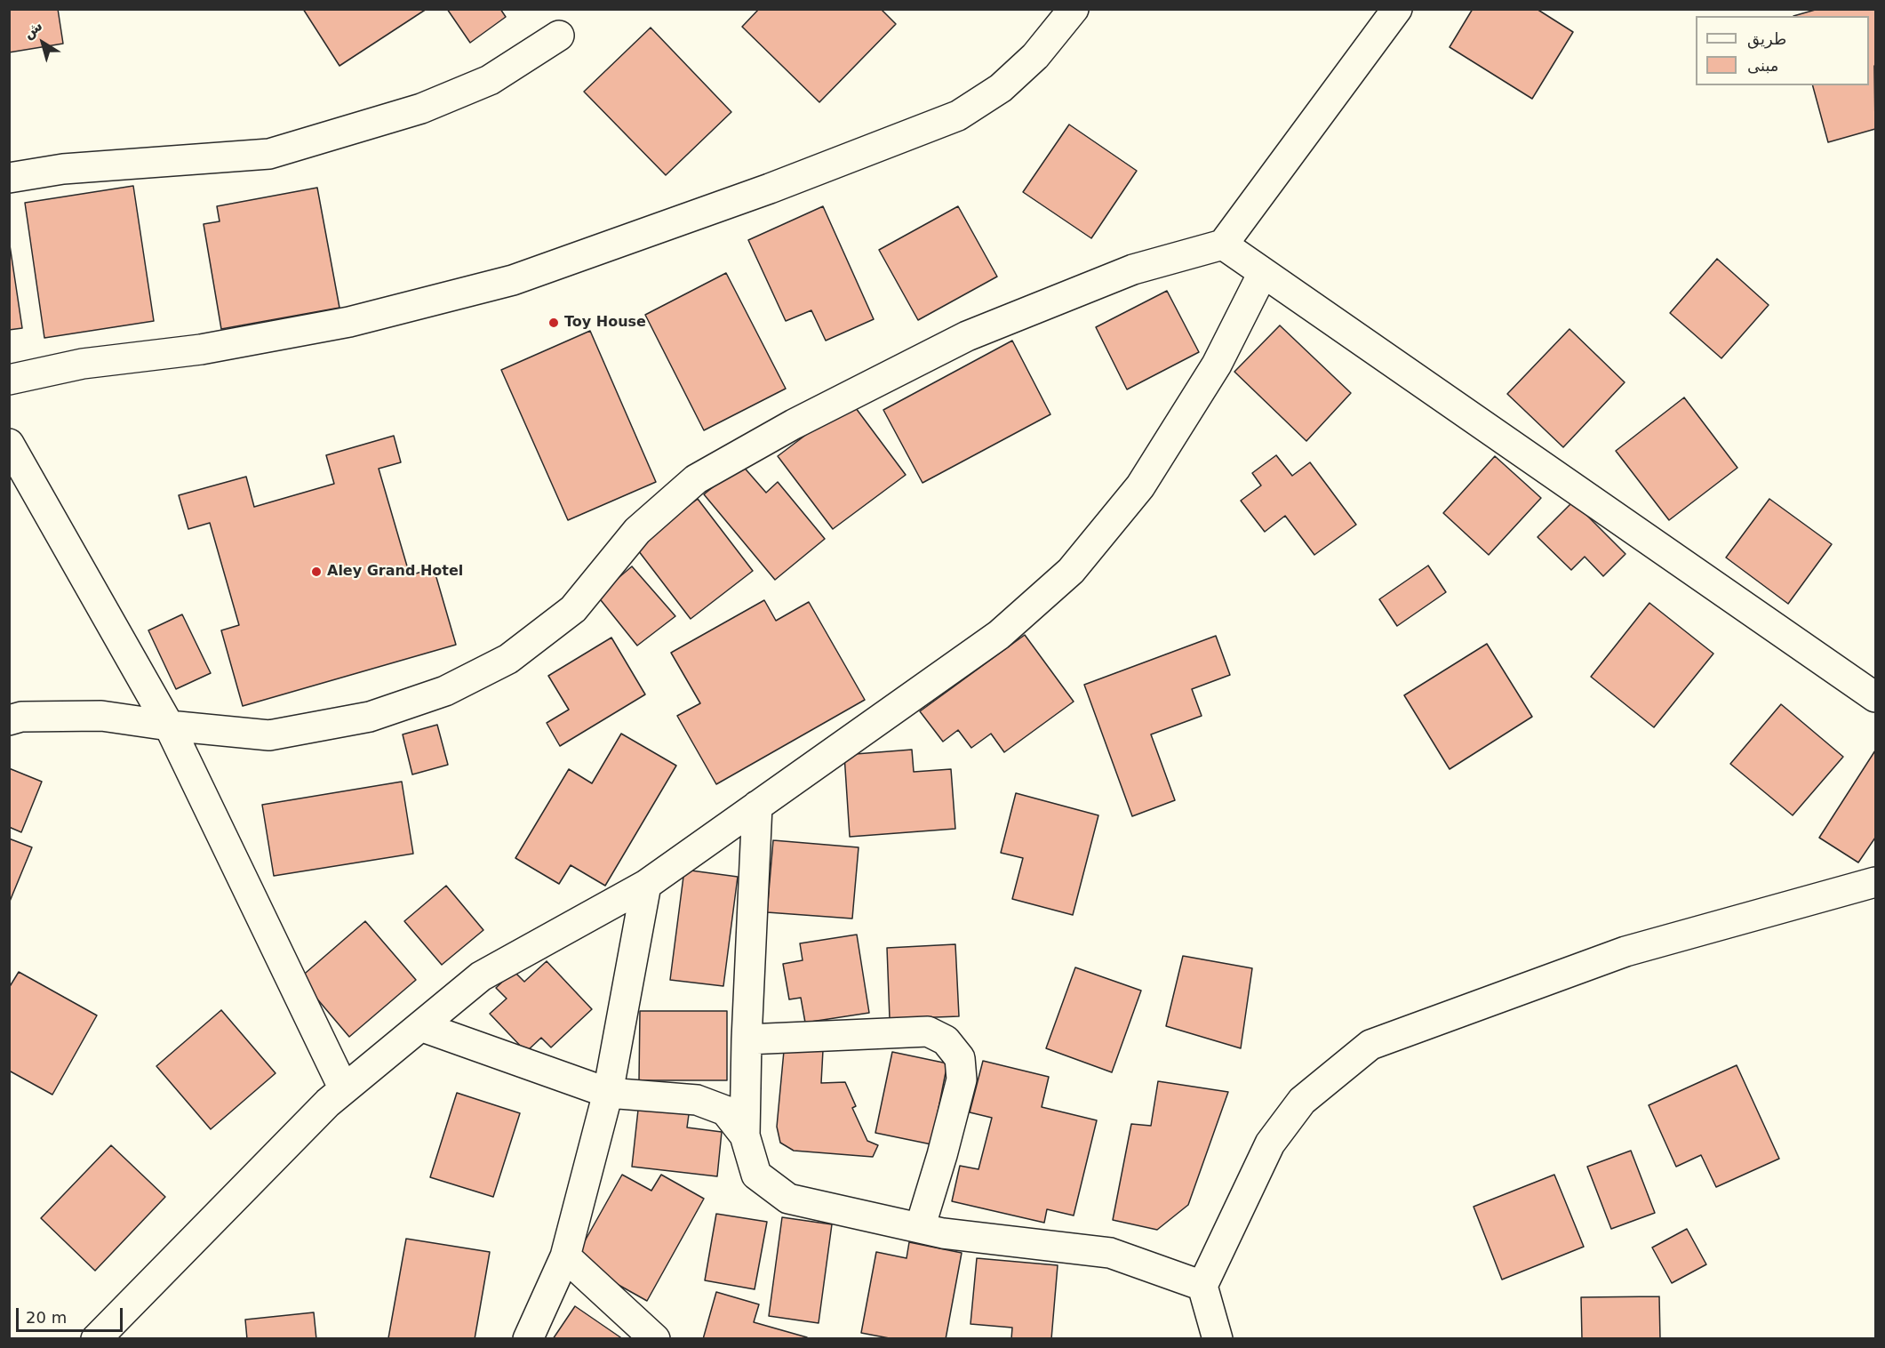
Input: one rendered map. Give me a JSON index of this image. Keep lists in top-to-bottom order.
{
  "places": ["Toy House", "Aley Grand Hotel"],
  "legend": ["طريق", "مبنى"],
  "scale_bar": "20 m",
  "north": "top left"
}
